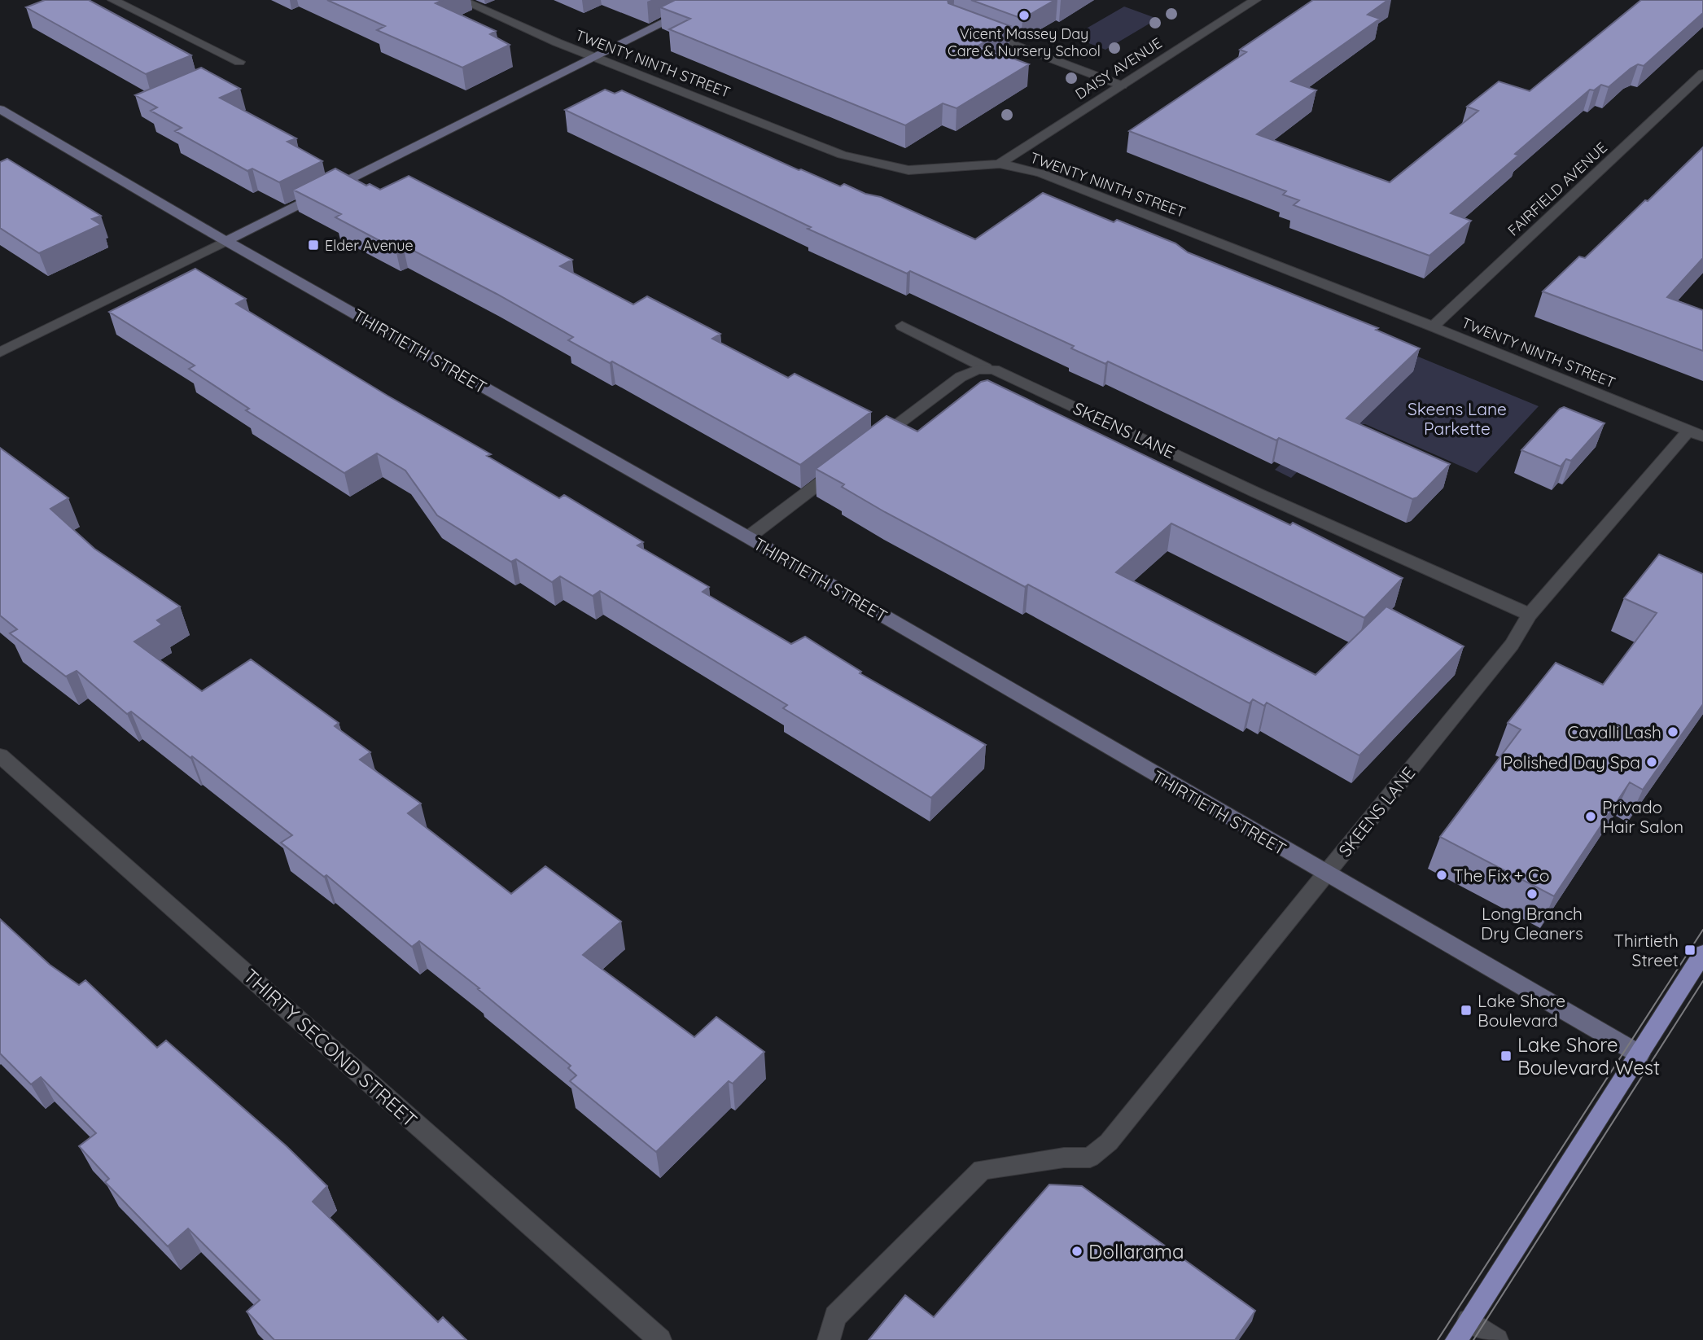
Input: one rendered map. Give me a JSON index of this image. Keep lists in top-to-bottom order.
{
  "streets": {
    "street": [
      "TWENTY NINTH STREET",
      "DAISY AVENUE",
      "FAIRFIELD AVENUE",
      "THIRTIETH STREET",
      "SKEENS LANE",
      "THIRTY SECOND STREET"
    ]
  },
  "crossings": [
    ["TWENTY NINTH STREET", "DAISY AVENUE"],
    ["TWENTY NINTH STREET", "FAIRFIELD AVENUE"],
    ["TWENTY NINTH STREET", "SKEENS LANE"],
    ["THIRTIETH STREET", "SKEENS LANE"]
  ],
  "parks": ["Skeens Lane Parkette"],
  "places": {
    "other": [
      "Vicent Massey Day Care & Nursery School",
      "Cavalli Lash",
      "Polished Day Spa",
      "Privado Hair Salon",
      "The Fix + Co",
      "Long Branch Dry Cleaners",
      "Dollarama"
    ],
    "transit": [
      "Elder Avenue",
      "Thirtieth Street",
      "Lake Shore Boulevard",
      "Lake Shore Boulevard West"
    ]
  }
}
